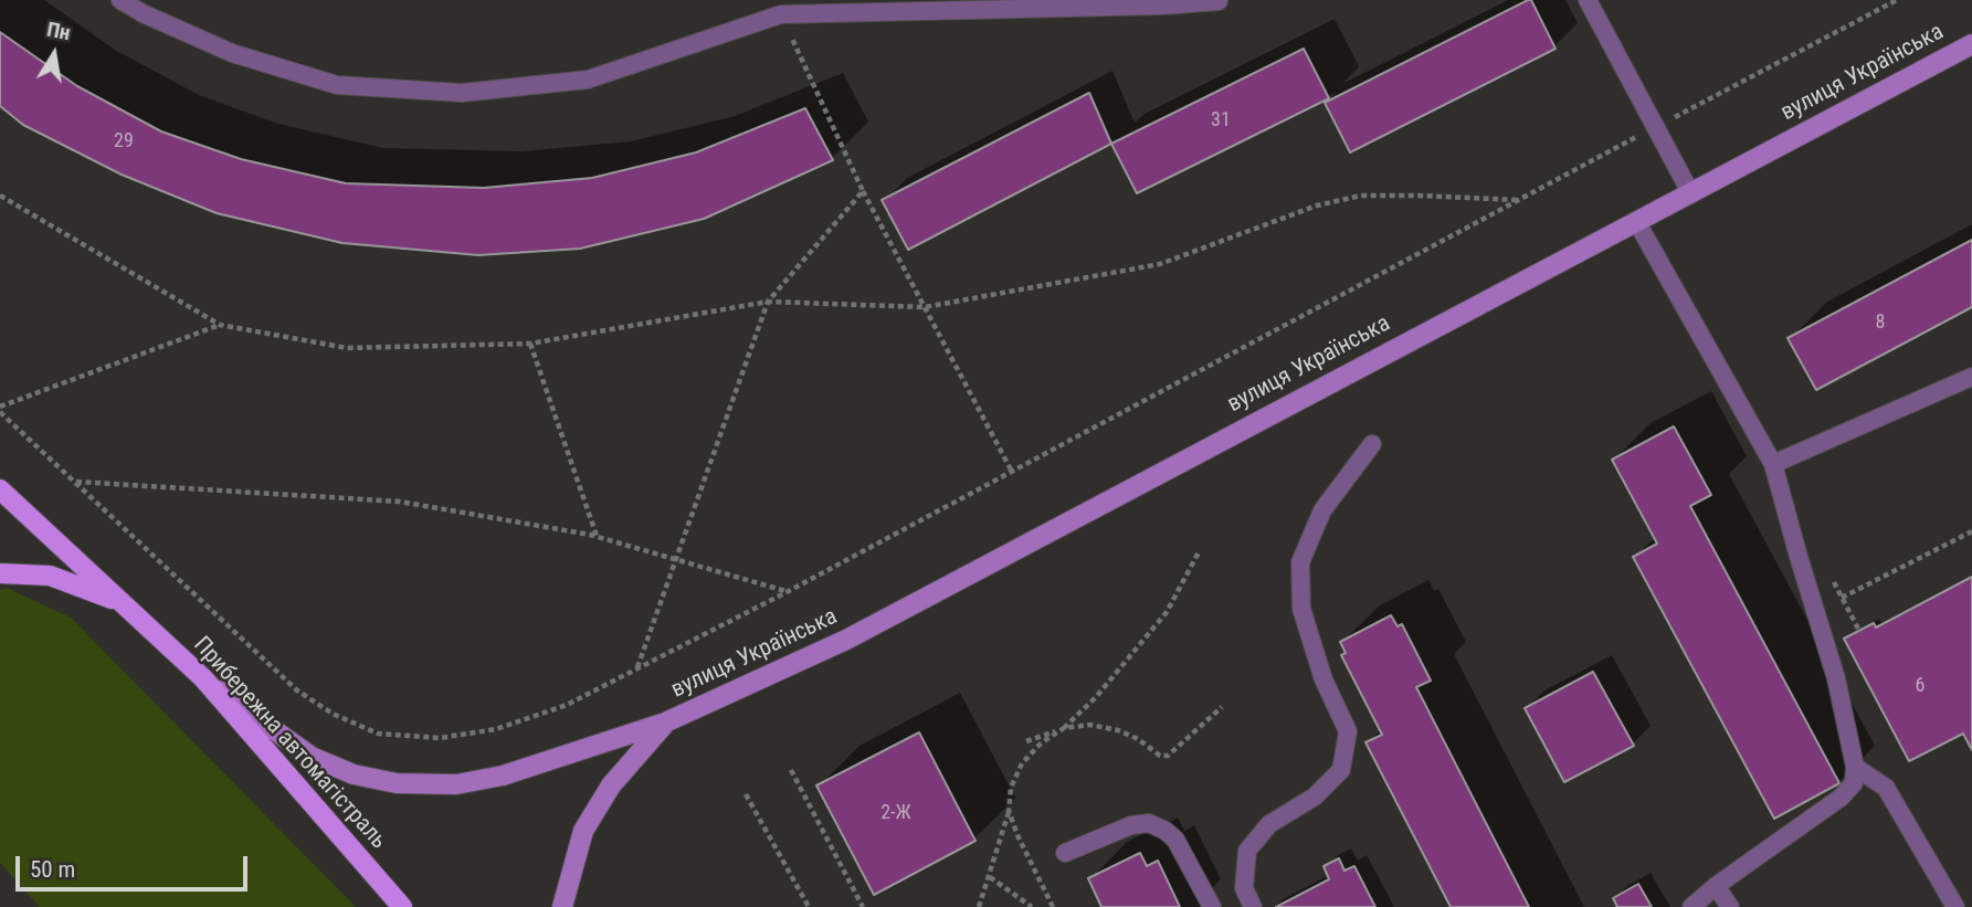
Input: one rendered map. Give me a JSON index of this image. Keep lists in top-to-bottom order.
{
  "streets": {
    "main road": ["вулиця Українська", "Прибережна автомагістраль"]
  },
  "crossings": [
    ["вулиця Українська", "Прибережна автомагістраль"]
  ],
  "house_numbers": [
    "31",
    "29",
    "8",
    "6",
    "2-Ж"
  ],
  "scale_bar": "50 m",
  "north": "top"
}
